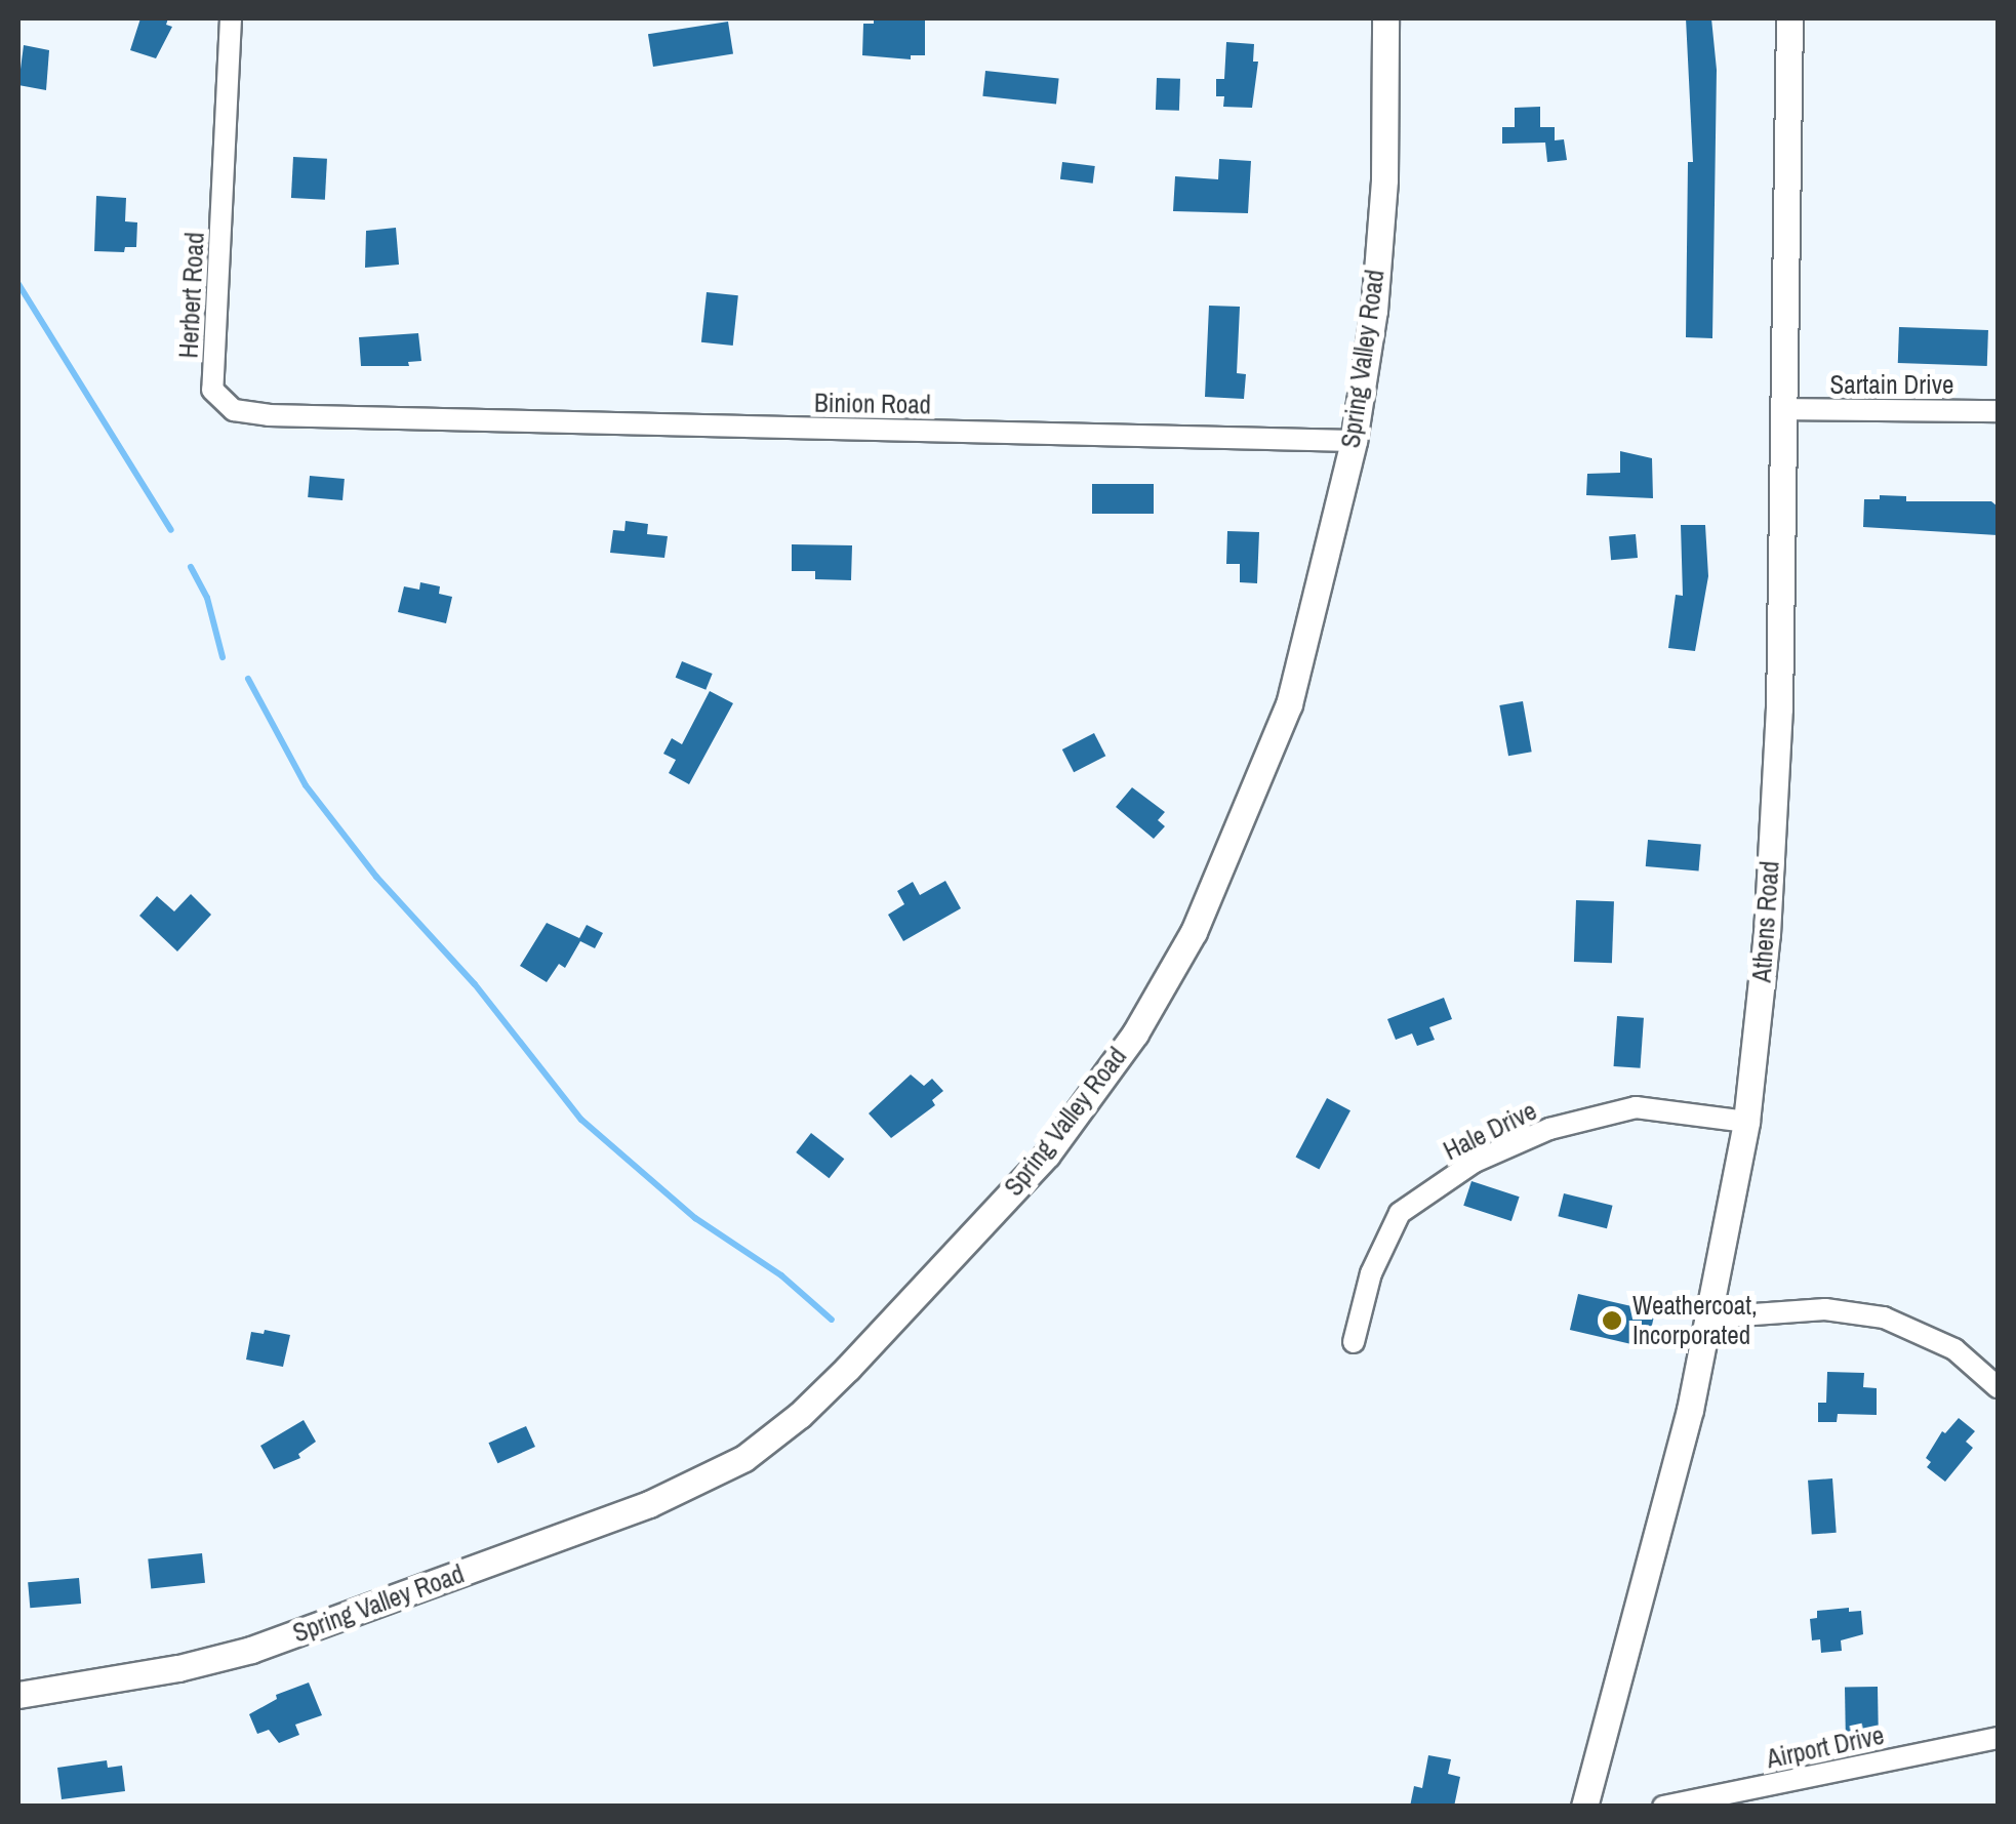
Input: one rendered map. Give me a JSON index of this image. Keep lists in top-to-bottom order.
{
  "streets": {
    "street": [
      "Herbert Road",
      "Spring Valley Road",
      "Sartain Drive",
      "Binion Road",
      "Athens Road",
      "Hale Drive",
      "Airport Drive"
    ]
  },
  "crossings": [
    ["Herbert Road", "Binion Road"],
    ["Spring Valley Road", "Binion Road"],
    ["Sartain Drive", "Athens Road"],
    ["Athens Road", "Hale Drive"]
  ],
  "places": ["Weathercoat, Incorporated"]
}
